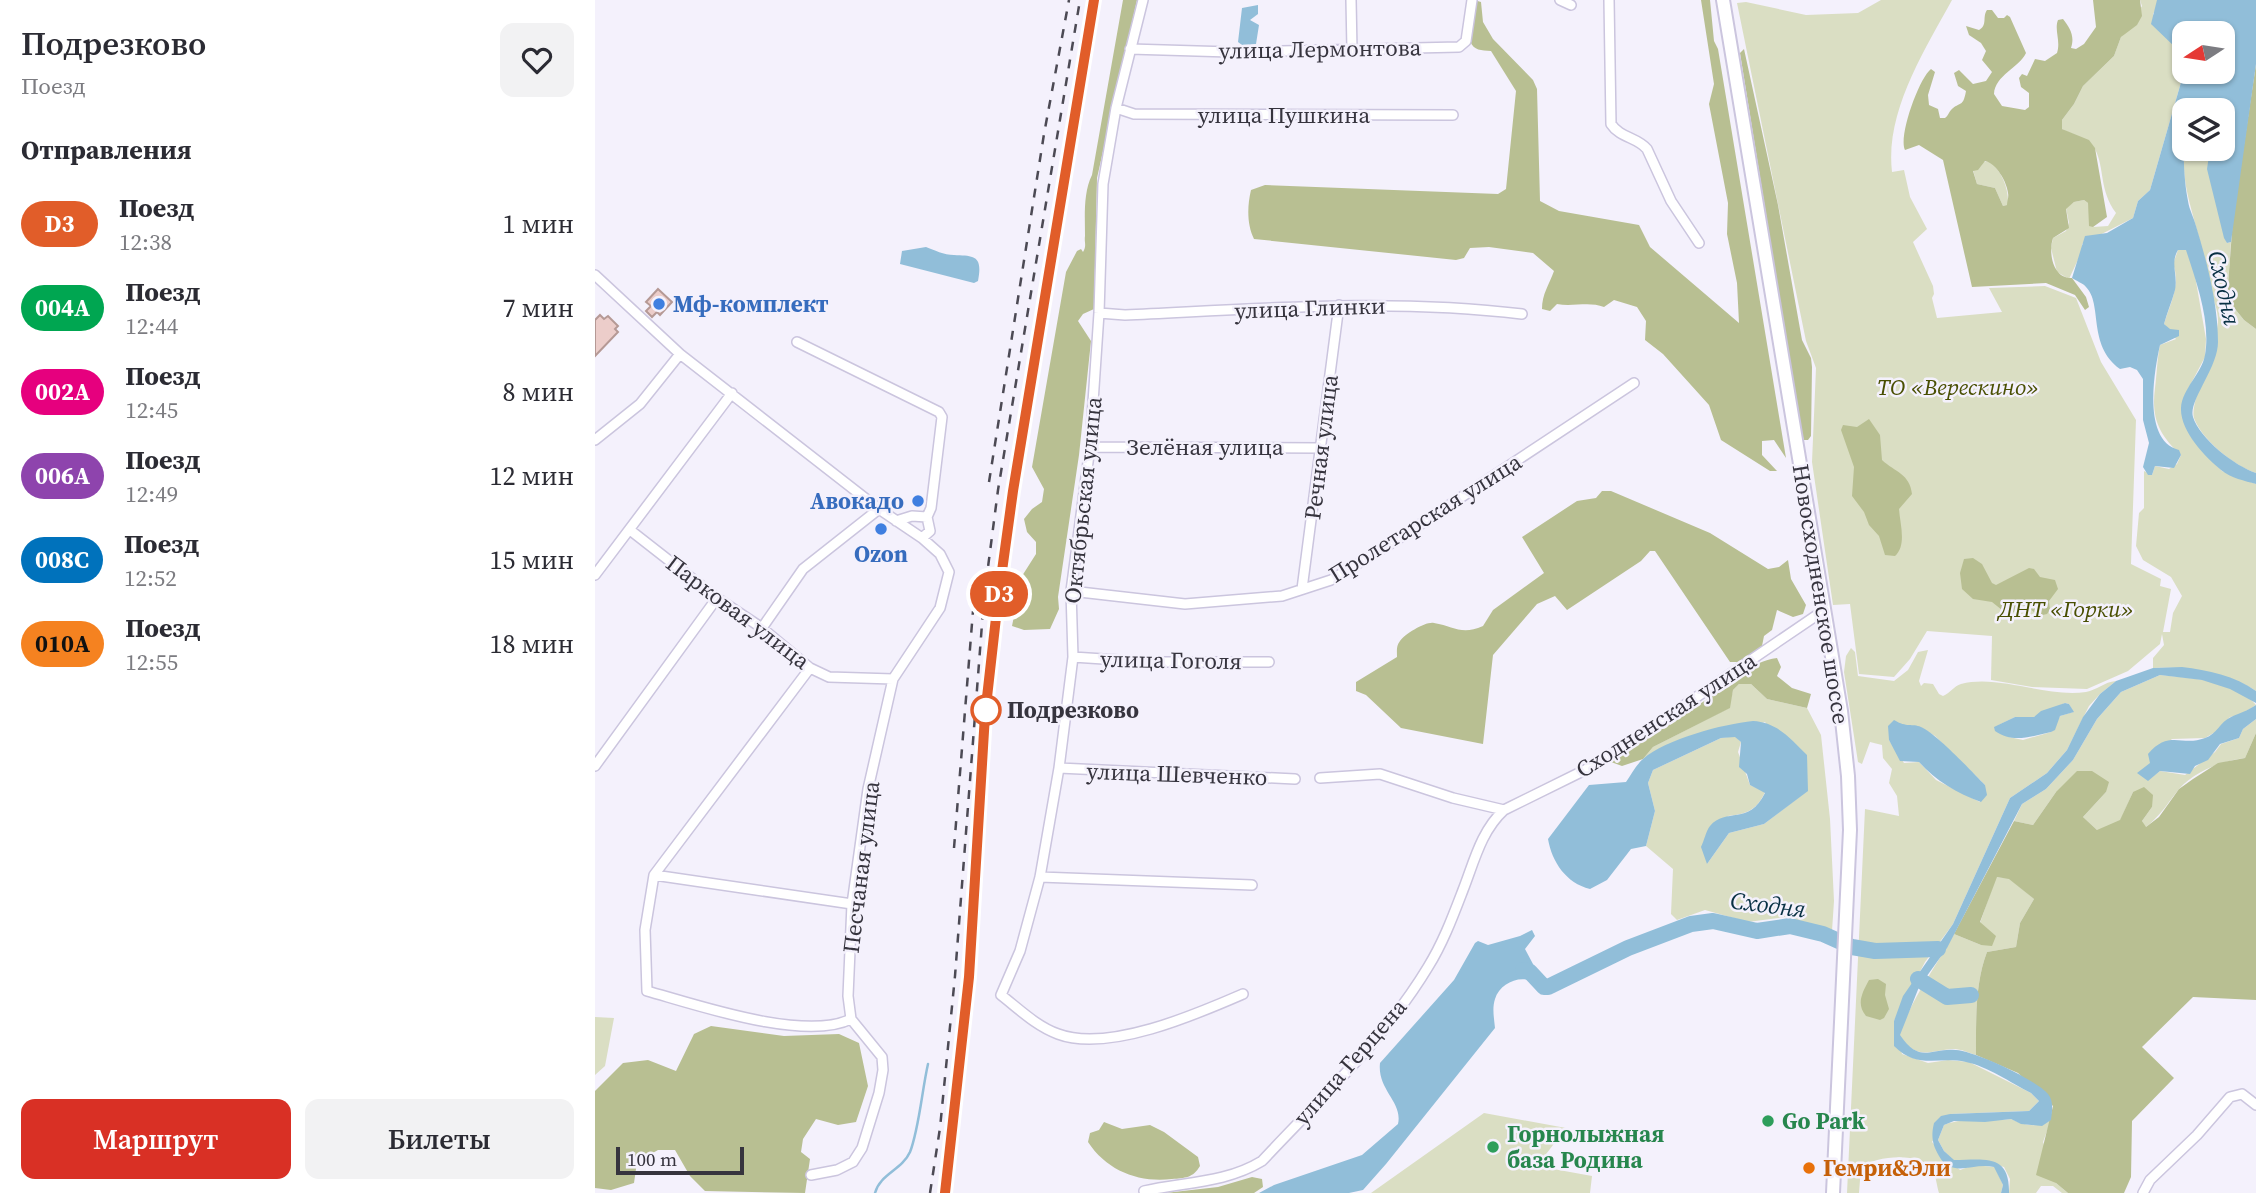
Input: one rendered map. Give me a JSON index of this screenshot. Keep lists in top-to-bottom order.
{
  "streets": {
    "main road": ["Новосходненское шоссе"],
    "street": [
      "улица Лермонтова",
      "улица Пушкина",
      "улица Глинки",
      "Зелёная улица",
      "Речная улица",
      "Октябрьская улица",
      "Пролетарская улица",
      "Парковая улица",
      "улица Гоголя",
      "Сходненская улица",
      "улица Шевченко",
      "Песчаная улица",
      "улица Герцена"
    ]
  },
  "crossings": [
    ["улица Лермонтова", "Октябрьская улица"],
    ["улица Пушкина", "Октябрьская улица"],
    ["улица Глинки", "Речная улица"],
    ["улица Глинки", "Октябрьская улица"],
    ["Зелёная улица", "Речная улица"],
    ["Зелёная улица", "Октябрьская улица"],
    ["Речная улица", "Пролетарская улица"],
    ["Октябрьская улица", "Пролетарская улица"],
    ["Октябрьская улица", "улица Гоголя"],
    ["Октябрьская улица", "улица Шевченко"],
    ["Новосходненское шоссе", "Сходненская улица"],
    ["Парковая улица", "Песчаная улица"],
    ["Сходненская улица", "улица Герцена"]
  ],
  "water": ["Сходня"],
  "parks": ["ТО «Верескино»", "ДНТ «Горки»"],
  "places": [
    "Мф-комплект",
    "Авокадо",
    "Ozon",
    "Подрезково",
    "Go Park",
    "Горнолыжная база Родина",
    "Гемри&Эли"
  ],
  "scale_bar": "100 m",
  "north": "left",
  "page": {
    "heading": [
      ["Подрезково", "Поезд"],
      "Отправления"
    ],
    "on_map": "D3",
    "list": [
      {
        "mark": "D3",
        "name": "Поезд",
        "note": "12:38",
        "value": "1 мин"
      },
      {
        "mark": "004А",
        "name": "Поезд",
        "note": "12:44",
        "value": "7 мин"
      },
      {
        "mark": "002А",
        "name": "Поезд",
        "note": "12:45",
        "value": "8 мин"
      },
      {
        "mark": "006А",
        "name": "Поезд",
        "note": "12:49",
        "value": "12 мин"
      },
      {
        "mark": "008С",
        "name": "Поезд",
        "note": "12:52",
        "value": "15 мин"
      },
      {
        "mark": "010А",
        "name": "Поезд",
        "note": "12:55",
        "value": "18 мин"
      }
    ],
    "buttons": ["Маршрут", "Билеты"],
    "scale": "100 m"
  }
}
